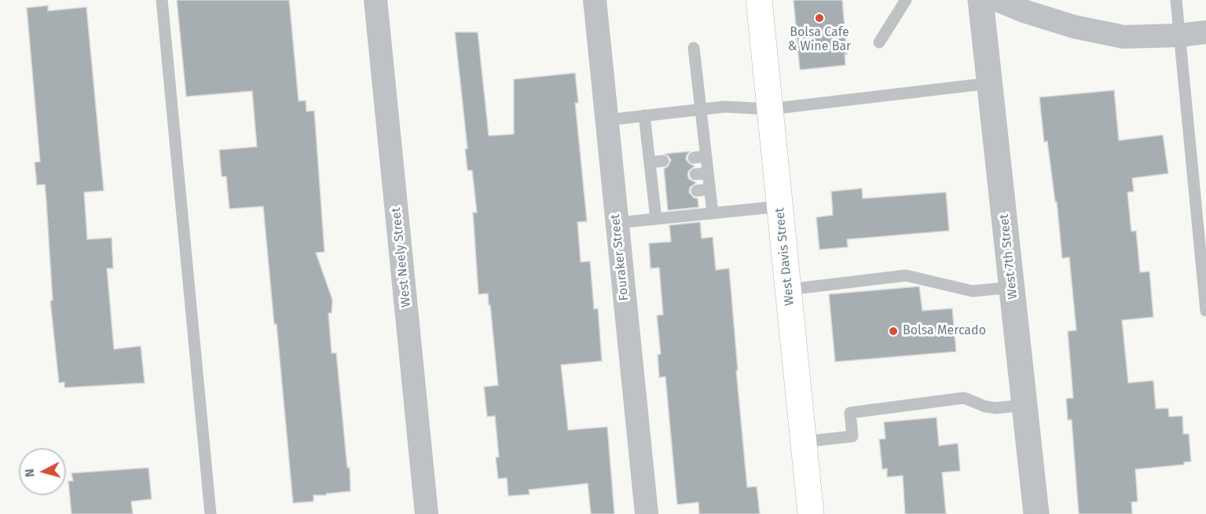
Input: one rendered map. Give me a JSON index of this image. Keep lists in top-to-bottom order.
{
  "streets": {
    "main road": ["West Davis Street"],
    "street": ["West 7th Street", "West Neely Street", "Fouraker Street"]
  },
  "places": ["Bolsa Cafe & Wine Bar", "Bolsa Mercado"],
  "north": "left"
}
